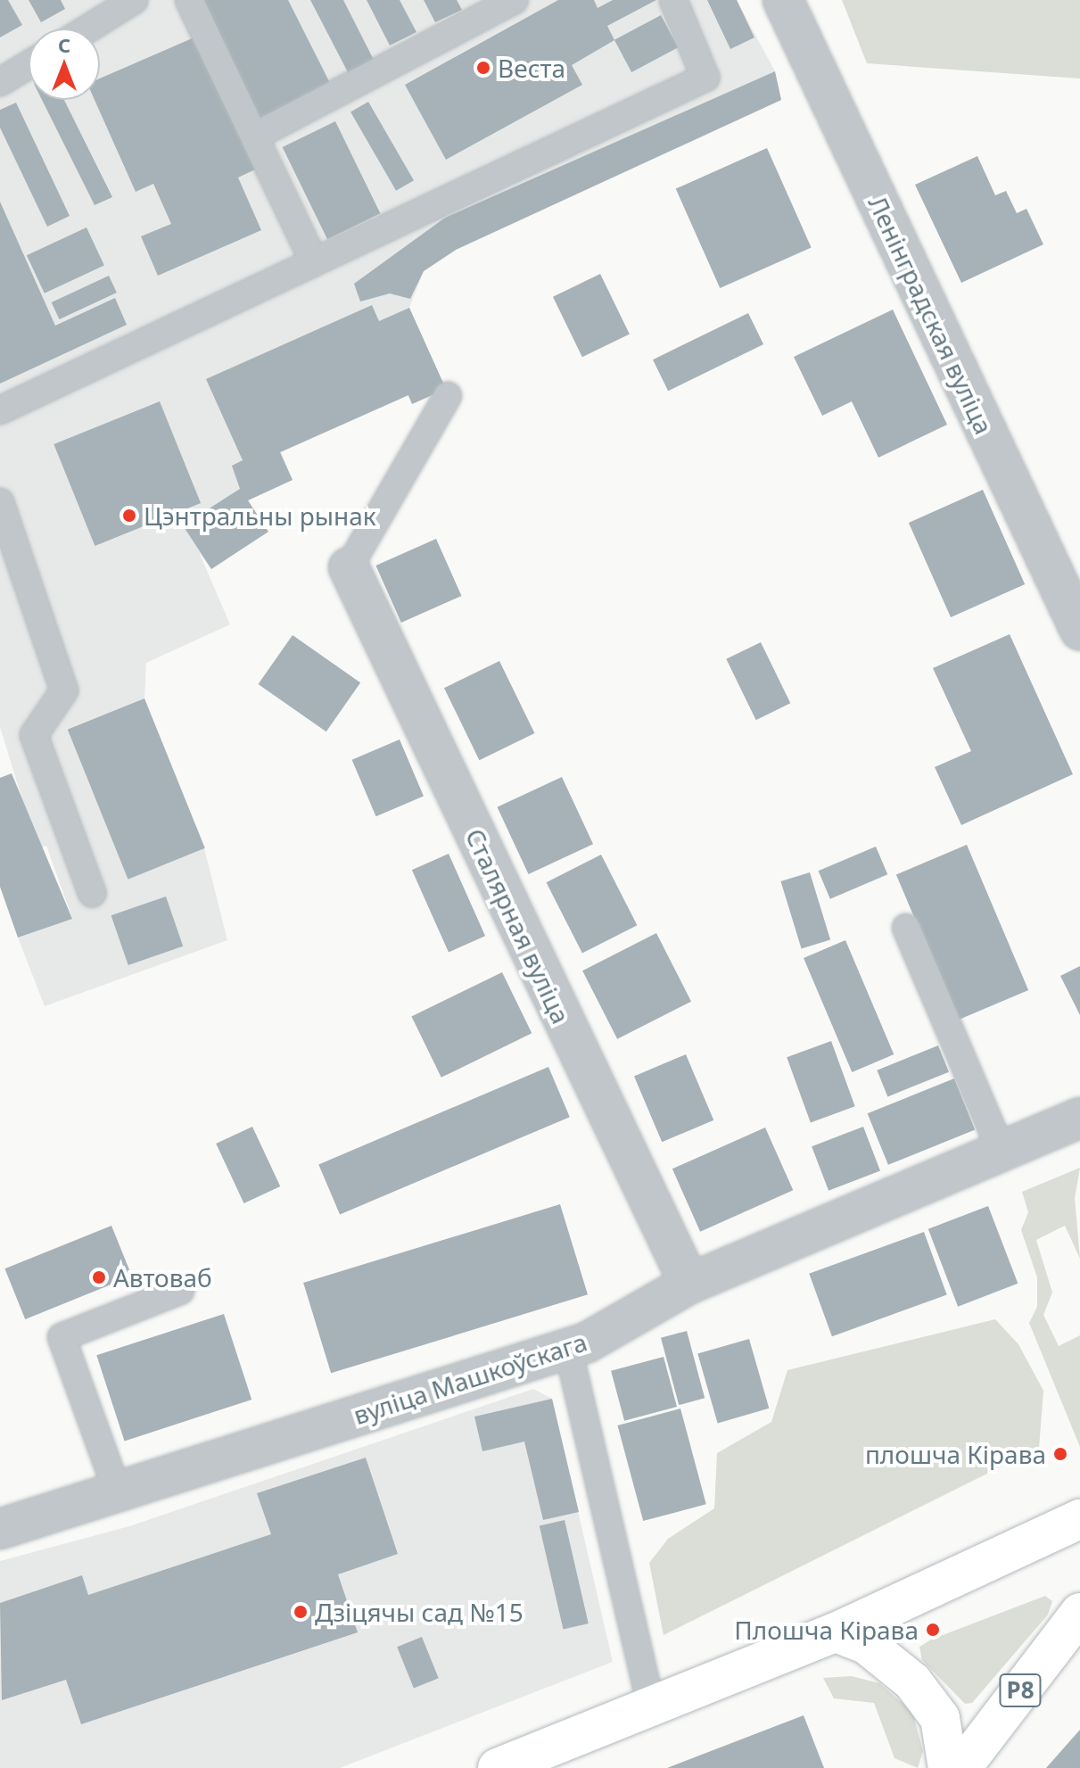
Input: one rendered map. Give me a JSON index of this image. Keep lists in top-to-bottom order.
{
  "streets": {
    "main road": ["Р8"],
    "street": ["Ленінградская вуліца", "Сталярная вуліца", "вуліца Машкоўскага"]
  },
  "crossings": [
    ["Сталярная вуліца", "вуліца Машкоўскага"]
  ],
  "places": [
    "Веста",
    "Цэнтральны рынак",
    "Автоваб",
    "плошча Кірава",
    "Дзіцячы сад №15",
    "Плошча Кірава"
  ],
  "north": "top"
}
